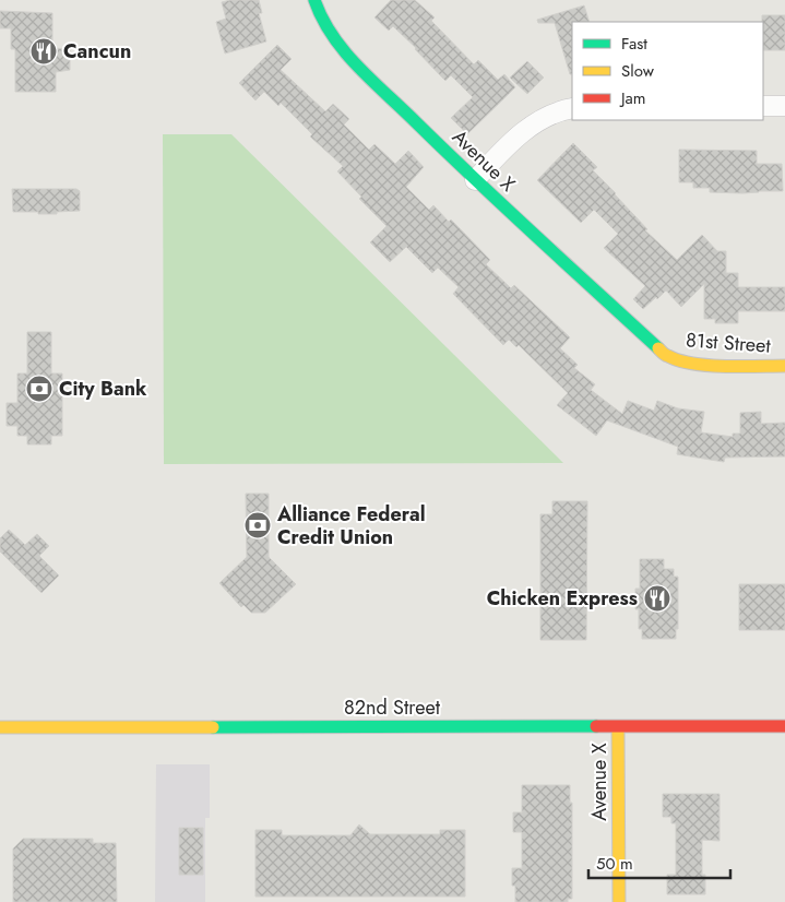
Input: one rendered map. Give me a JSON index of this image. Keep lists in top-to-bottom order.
{
  "streets": {
    "street": ["Avenue X", "81st Street", "82nd Street"]
  },
  "crossings": [
    ["Avenue X", "81st Street"],
    ["Avenue X", "82nd Street"]
  ],
  "places": {
    "restaurant": ["Cancun", "Chicken Express"],
    "bank": ["City Bank", "Alliance Federal Credit Union"]
  },
  "legend": ["Fast", "Slow", "Jam"],
  "scale_bar": "50 m"
}
